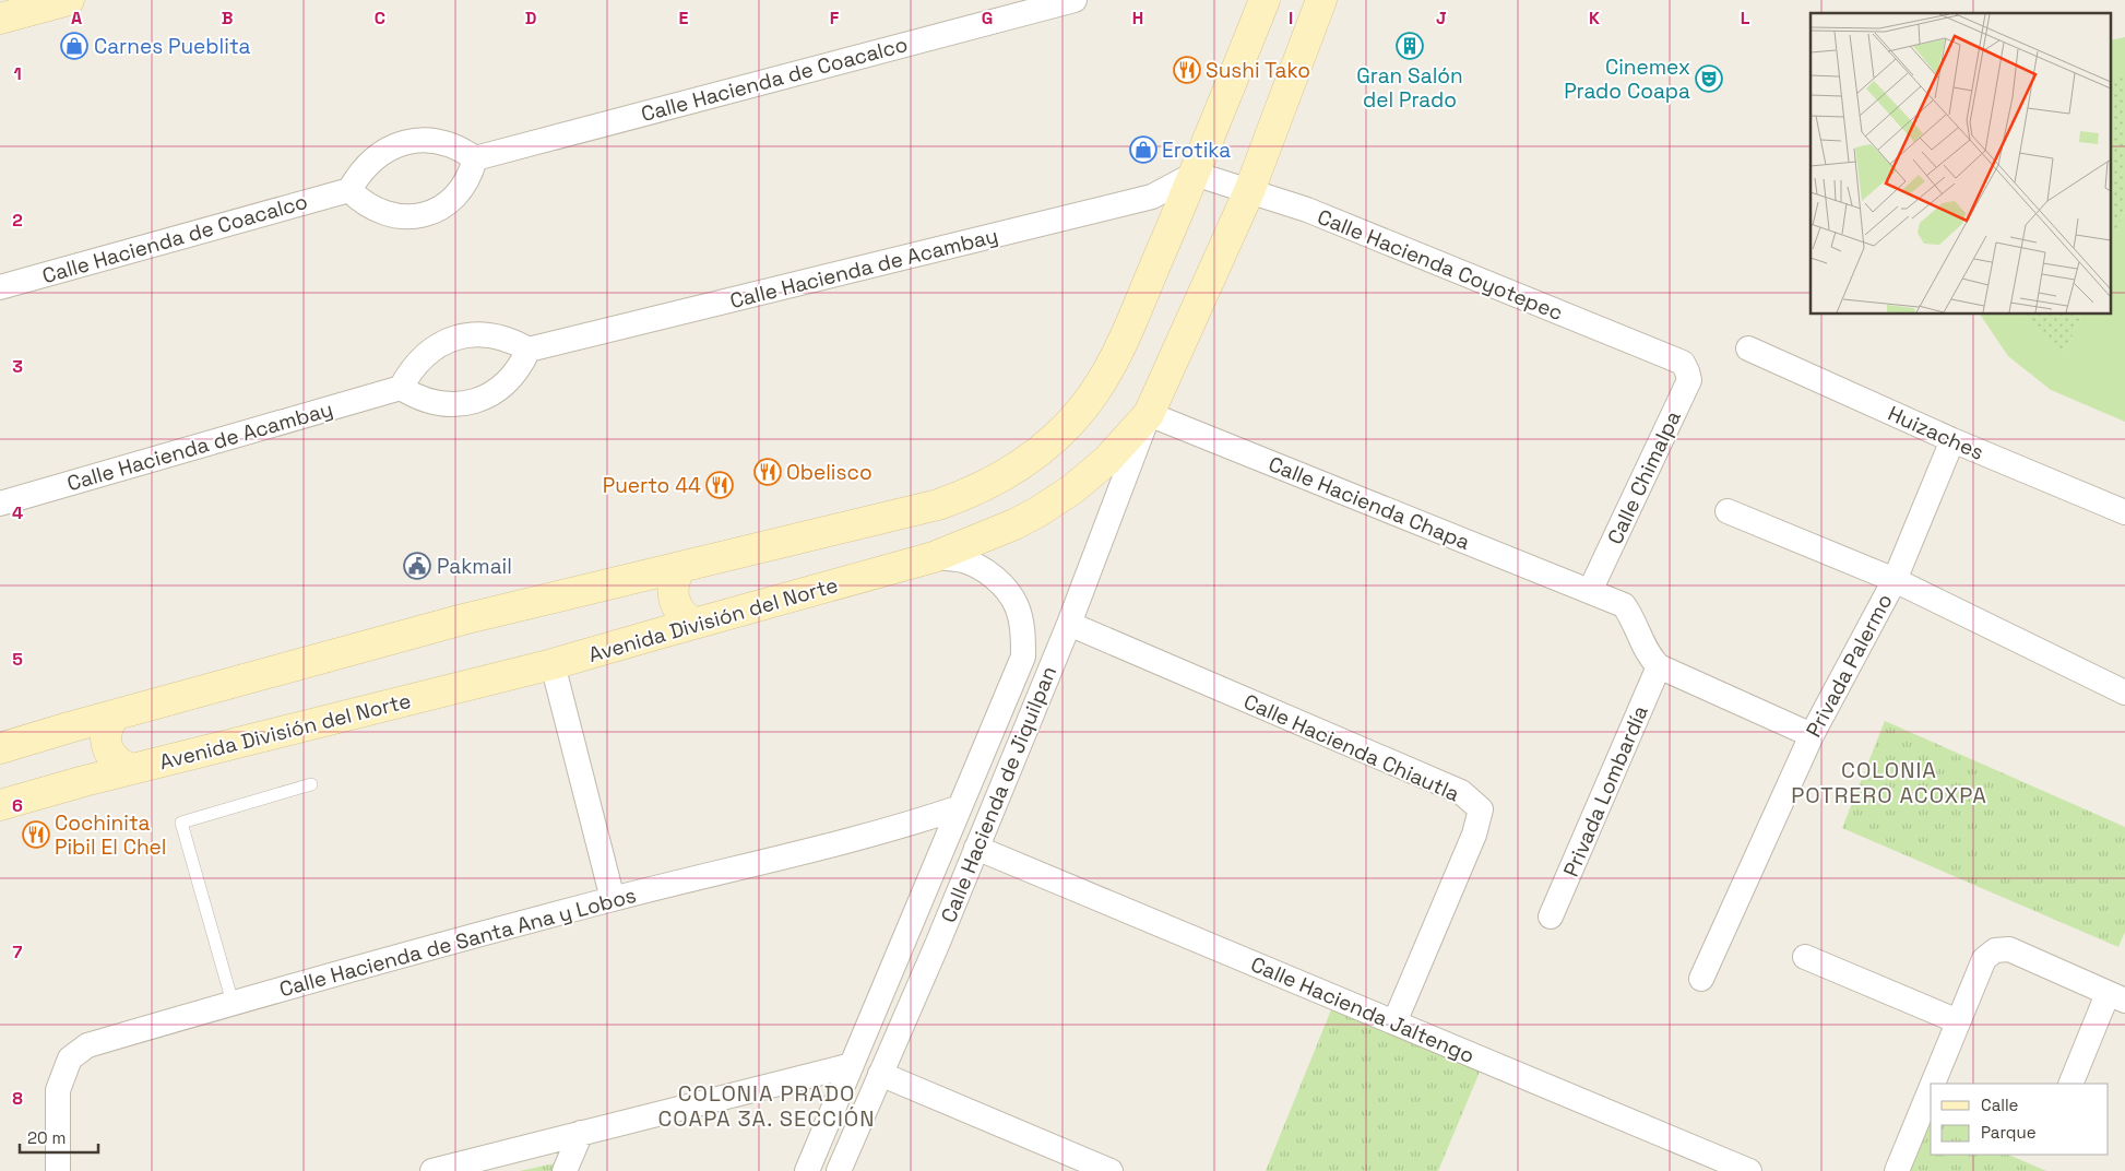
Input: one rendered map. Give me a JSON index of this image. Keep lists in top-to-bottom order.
{
  "streets": {
    "main road": ["Avenida División del Norte"],
    "street": [
      "Calle Hacienda de Coacalco",
      "Calle Hacienda Coyotepec",
      "Calle Hacienda de Acambay",
      "Huizaches",
      "Calle Chimalpa",
      "Calle Hacienda Chapa",
      "Privada Palermo",
      "Calle Hacienda Chiautla",
      "Privada Lombardía",
      "Calle Hacienda de Jiquilpan",
      "Calle Hacienda de Santa Ana y Lobos",
      "Calle Hacienda Jaltengo"
    ]
  },
  "crossings": [
    ["Calle Hacienda Coyotepec", "Calle Hacienda de Acambay"],
    ["Calle Hacienda Coyotepec", "Calle Chimalpa"],
    ["Calle Hacienda Coyotepec", "Avenida División del Norte"],
    ["Huizaches", "Privada Palermo"],
    ["Calle Chimalpa", "Calle Hacienda Chapa"],
    ["Calle Hacienda Chapa", "Avenida División del Norte"],
    ["Calle Hacienda Chapa", "Privada Lombardía"],
    ["Calle Hacienda Chapa", "Calle Hacienda de Jiquilpan"],
    ["Avenida División del Norte", "Calle Hacienda de Jiquilpan"],
    ["Calle Hacienda Chiautla", "Calle Hacienda de Jiquilpan"],
    ["Calle Hacienda Chiautla", "Calle Hacienda Jaltengo"],
    ["Calle Hacienda de Jiquilpan", "Calle Hacienda de Santa Ana y Lobos"],
    ["Calle Hacienda de Jiquilpan", "Calle Hacienda Jaltengo"]
  ],
  "districts": ["COLONIA POTRERO ACOXPA", "COLONIA PRADO COAPA 3A. SECCIÓN"],
  "places": {
    "shop": ["Carnes Pueblita", "Erotika"],
    "building": ["Gran Salón del Prado"],
    "restaurant": [
      "Sushi Tako",
      "Obelisco",
      "Puerto 44",
      "Cochinita Pibil El Chel"
    ],
    "theatre": ["Cinemex Prado Coapa"],
    "public building": ["Pakmail"]
  },
  "legend": ["Calle", "Parque"],
  "scale_bar": "20 m",
  "grid": {
    "columns": [
      "A",
      "B",
      "C",
      "D",
      "E",
      "F",
      "G",
      "H",
      "I",
      "J",
      "K",
      "L"
    ],
    "rows": [
      "1",
      "2",
      "3",
      "4",
      "5",
      "6",
      "7",
      "8"
    ]
  }
}
